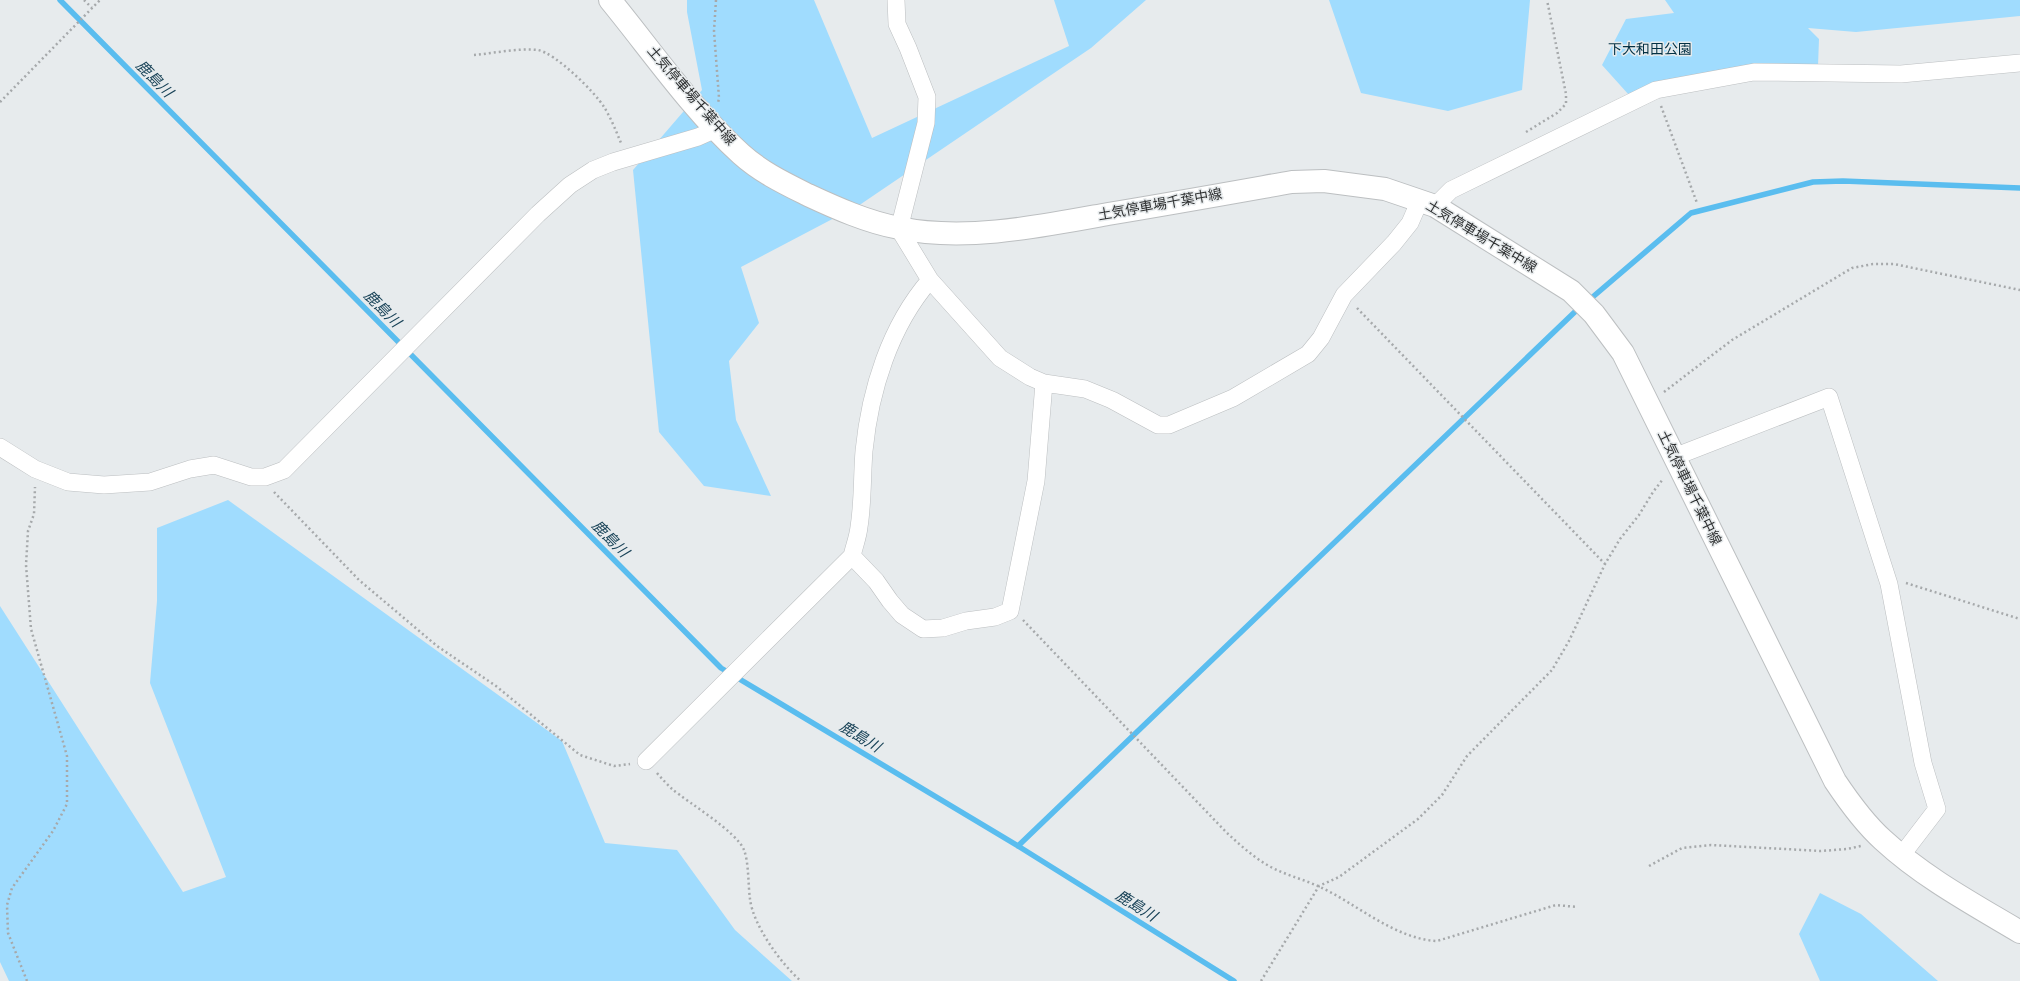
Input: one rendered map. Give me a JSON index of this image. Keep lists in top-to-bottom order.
{
  "streets": {
    "main road": ["土気停車場千葉中線"]
  },
  "water": ["鹿島川"],
  "parks": ["下大和田公園"]
}
